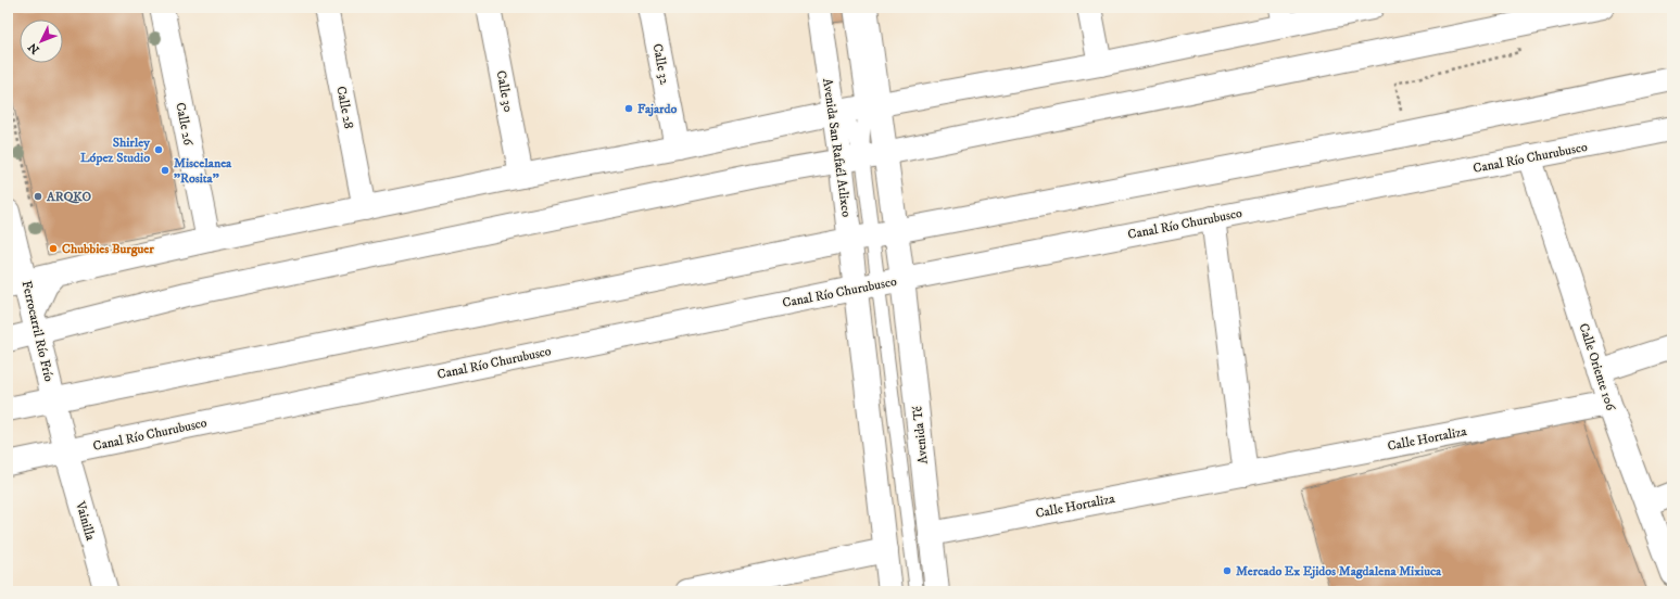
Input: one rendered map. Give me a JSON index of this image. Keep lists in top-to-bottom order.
{
  "streets": {
    "street": [
      "Calle 32",
      "Calle 30",
      "Calle 28",
      "Calle 26",
      "Avenida San Rafaél Atlixco",
      "Canal Río Churubusco",
      "Ferrocarril Río Frío",
      "Calle Oriente 106",
      "Avenida Té",
      "Calle Hortaliza",
      "Vainilla"
    ]
  },
  "crossings": [
    ["Avenida San Rafaél Atlixco", "Canal Río Churubusco"],
    ["Avenida San Rafaél Atlixco", "Avenida Té"],
    ["Canal Río Churubusco", "Ferrocarril Río Frío"],
    ["Canal Río Churubusco", "Calle Oriente 106"],
    ["Canal Río Churubusco", "Avenida Té"],
    ["Canal Río Churubusco", "Vainilla"],
    ["Ferrocarril Río Frío", "Vainilla"],
    ["Calle Oriente 106", "Calle Hortaliza"],
    ["Avenida Té", "Calle Hortaliza"]
  ],
  "places": [
    "Fajardo",
    "Shirley López Studio",
    "Miscelanea \"Rosita\"",
    "ARQKO",
    "Chubbies Burguer",
    "Mercado Ex Ejidos Magdalena Mixiuca"
  ],
  "north": "bottom left"
}
